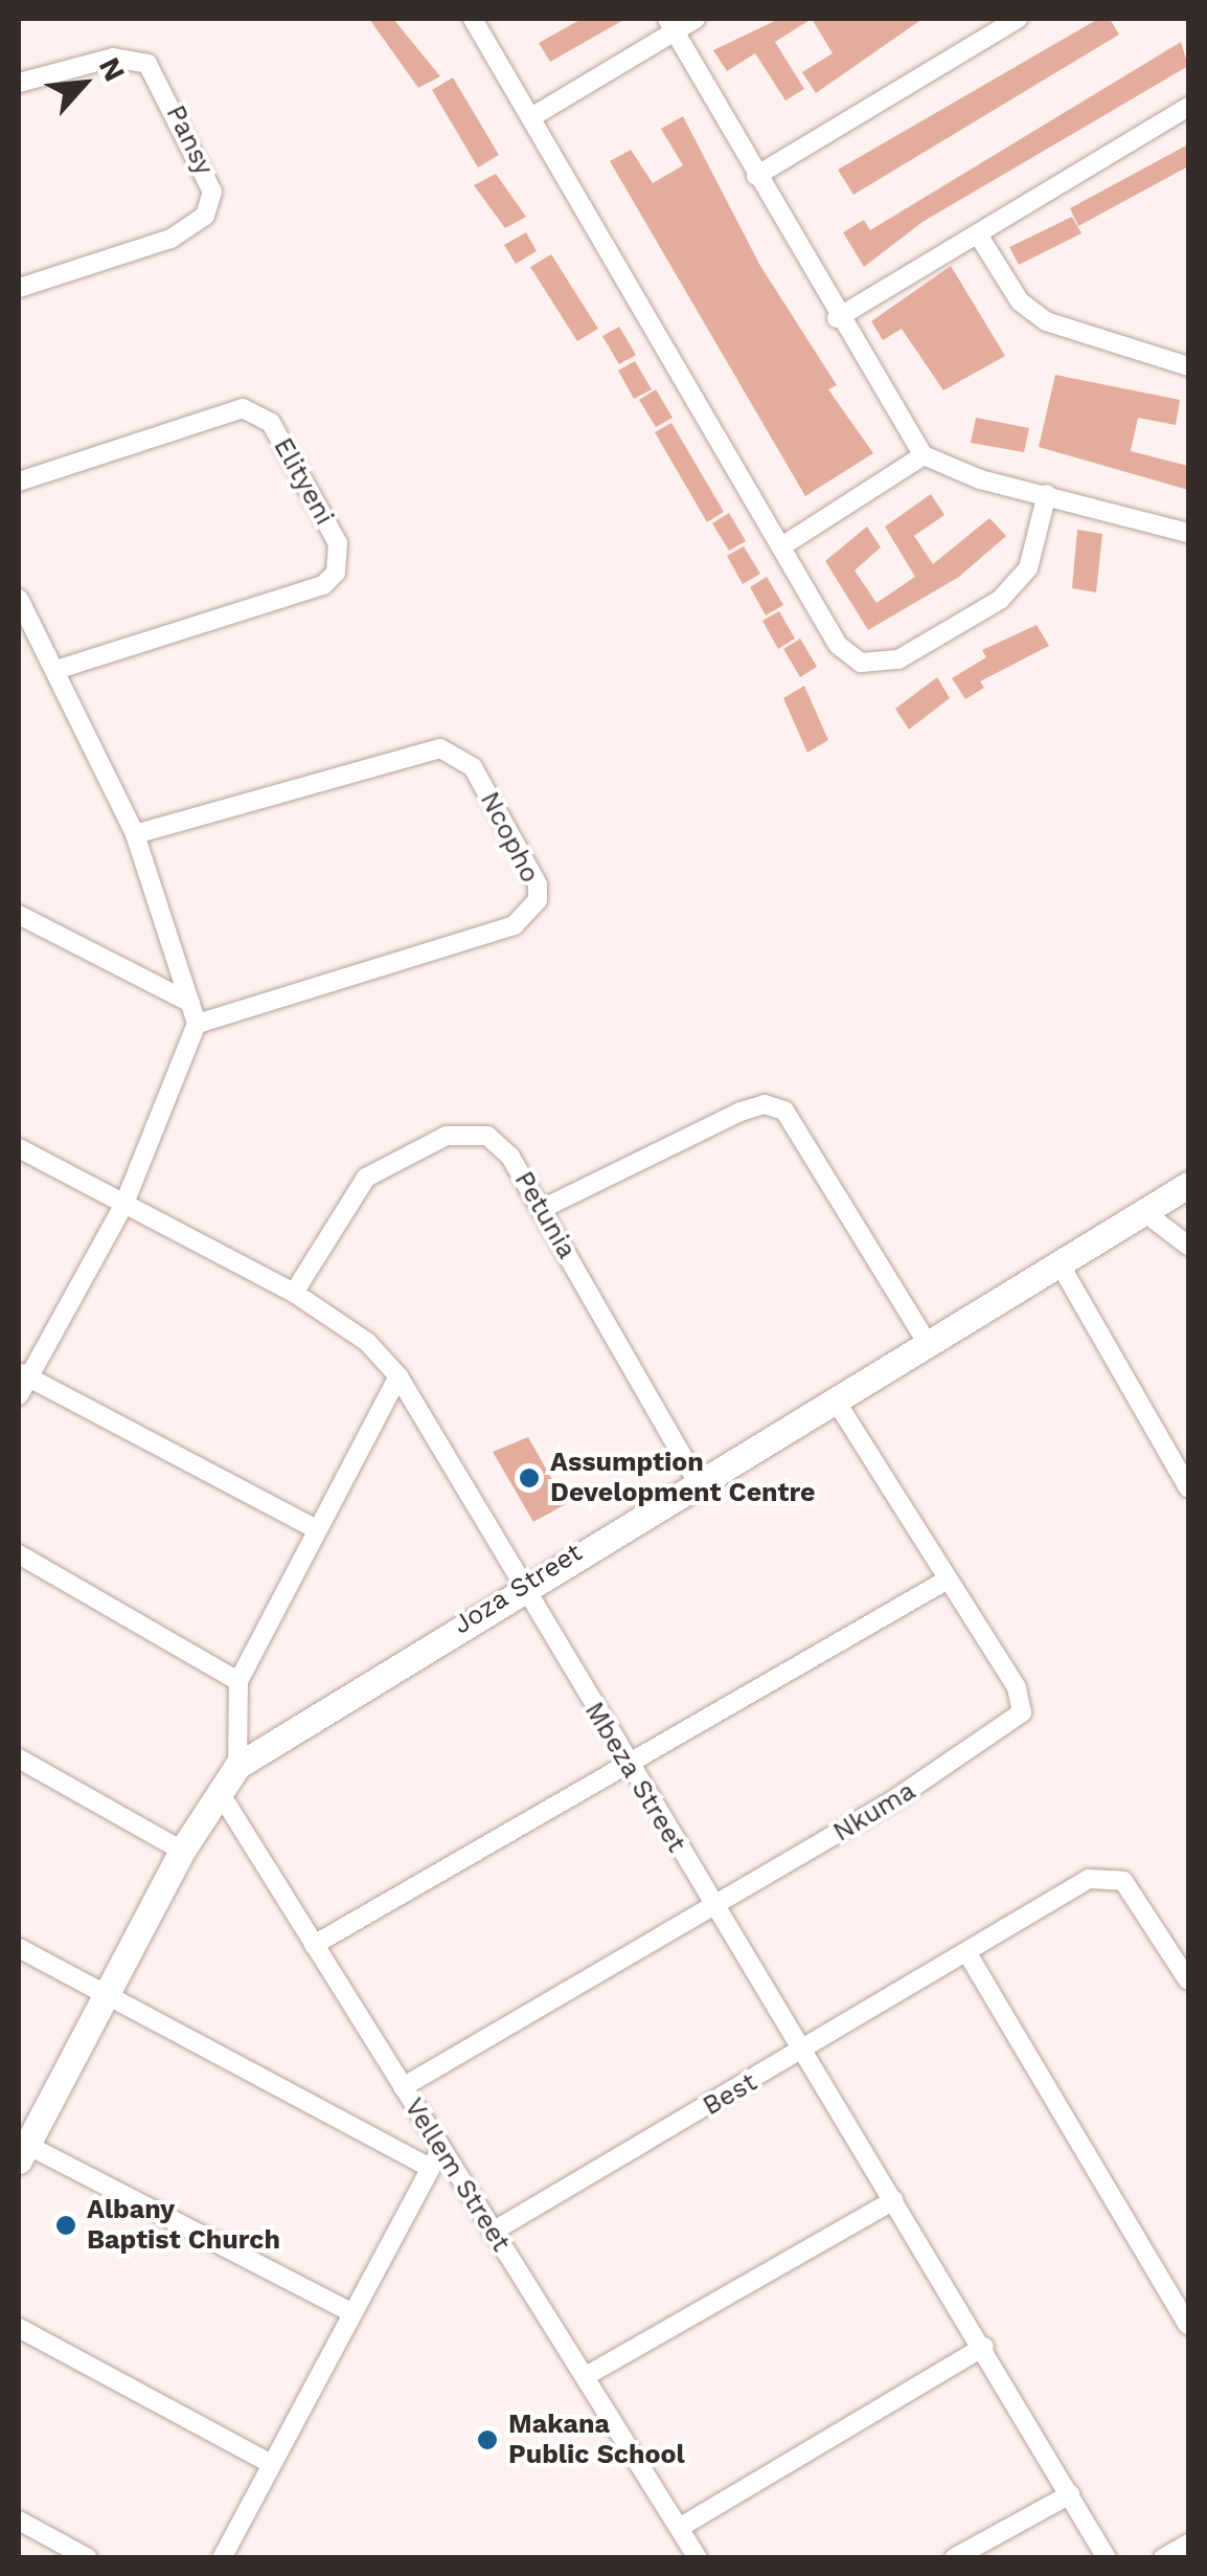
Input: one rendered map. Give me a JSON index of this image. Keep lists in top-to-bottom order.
{
  "streets": {
    "street": [
      "Pansy",
      "Elityeni",
      "Ncopho",
      "Petunia",
      "Joza Street",
      "Mbeza Street",
      "Nkuma",
      "Best",
      "Vellem Street"
    ]
  },
  "crossings": [
    ["Petunia", "Joza Street"],
    ["Petunia", "Mbeza Street"],
    ["Joza Street", "Mbeza Street"],
    ["Joza Street", "Nkuma"],
    ["Joza Street", "Vellem Street"],
    ["Mbeza Street", "Nkuma"],
    ["Mbeza Street", "Best"],
    ["Nkuma", "Vellem Street"],
    ["Best", "Vellem Street"]
  ],
  "places": ["Assumption Development Centre", "Albany Baptist Church", "Makana Public School"],
  "north": "top right"
}
